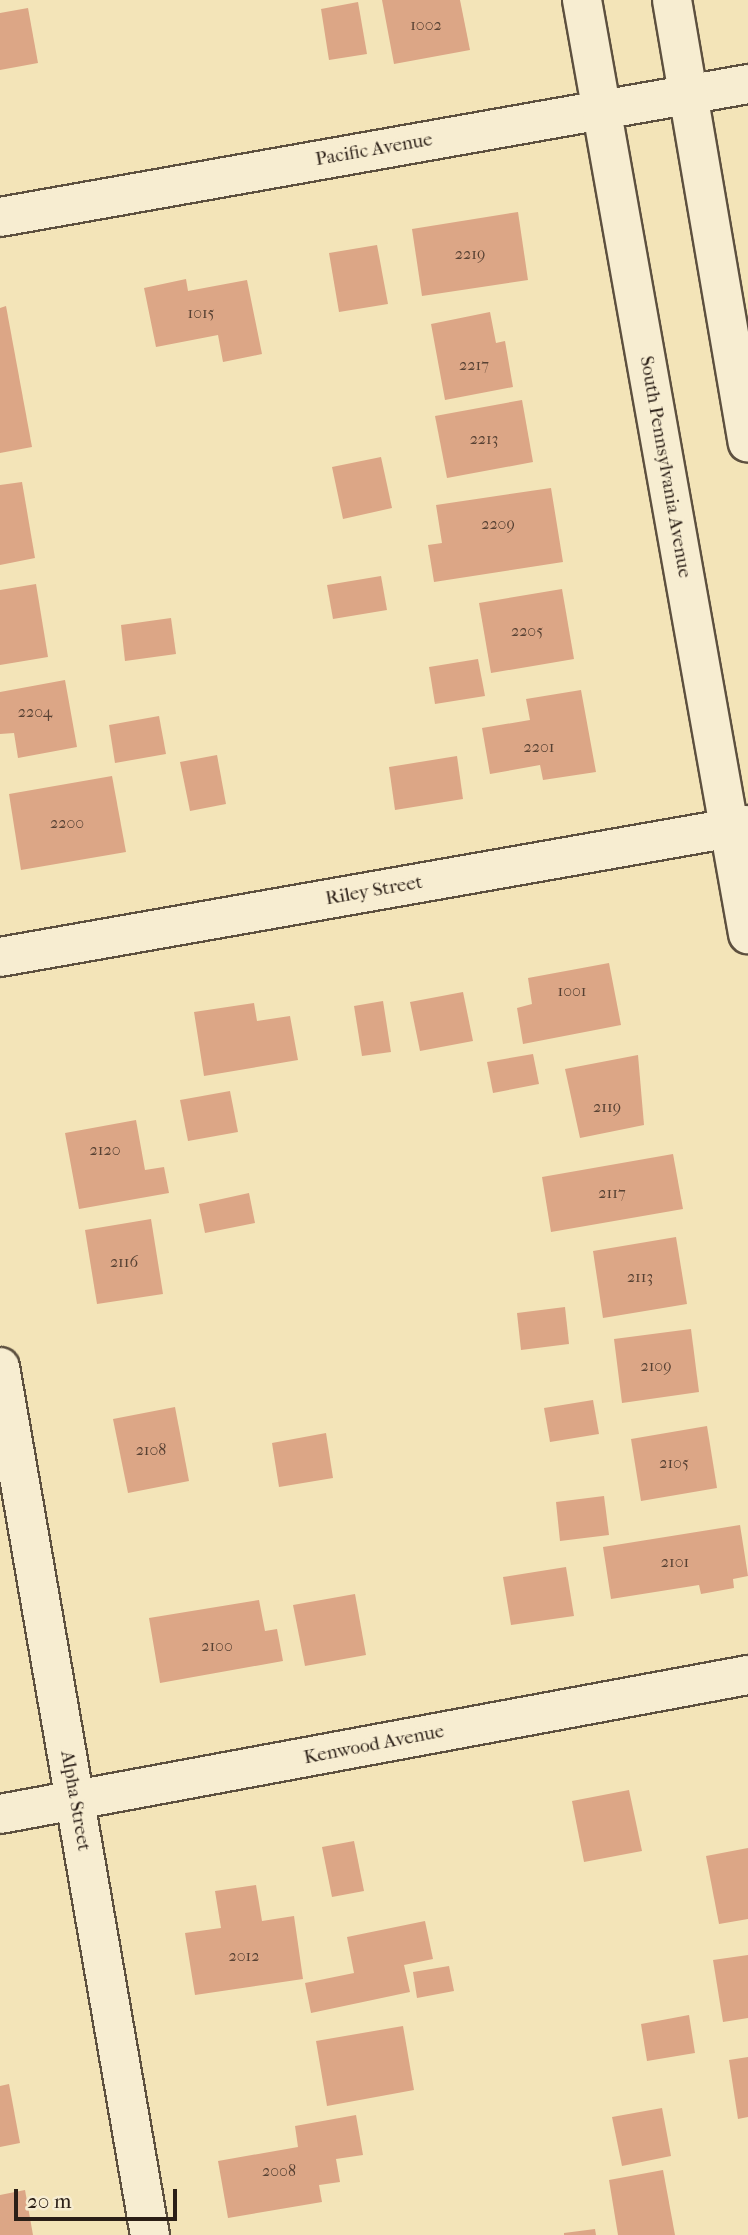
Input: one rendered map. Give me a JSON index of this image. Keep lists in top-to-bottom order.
{
  "streets": {
    "street": [
      "Pacific Avenue",
      "South Pennsylvania Avenue",
      "Riley Street",
      "Kenwood Avenue",
      "Alpha Street"
    ]
  },
  "crossings": [
    ["Pacific Avenue", "South Pennsylvania Avenue"],
    ["South Pennsylvania Avenue", "Riley Street"],
    ["Kenwood Avenue", "Alpha Street"]
  ],
  "house_numbers": [
    "1002",
    "2219",
    "1015",
    "2217",
    "2213",
    "2209",
    "2205",
    "2204",
    "2201",
    "2200",
    "1001",
    "2119",
    "2120",
    "2117",
    "2116",
    "2113",
    "2109",
    "2108",
    "2105",
    "2101",
    "2100",
    "2012",
    "2008"
  ],
  "scale_bar": "20 m"
}
